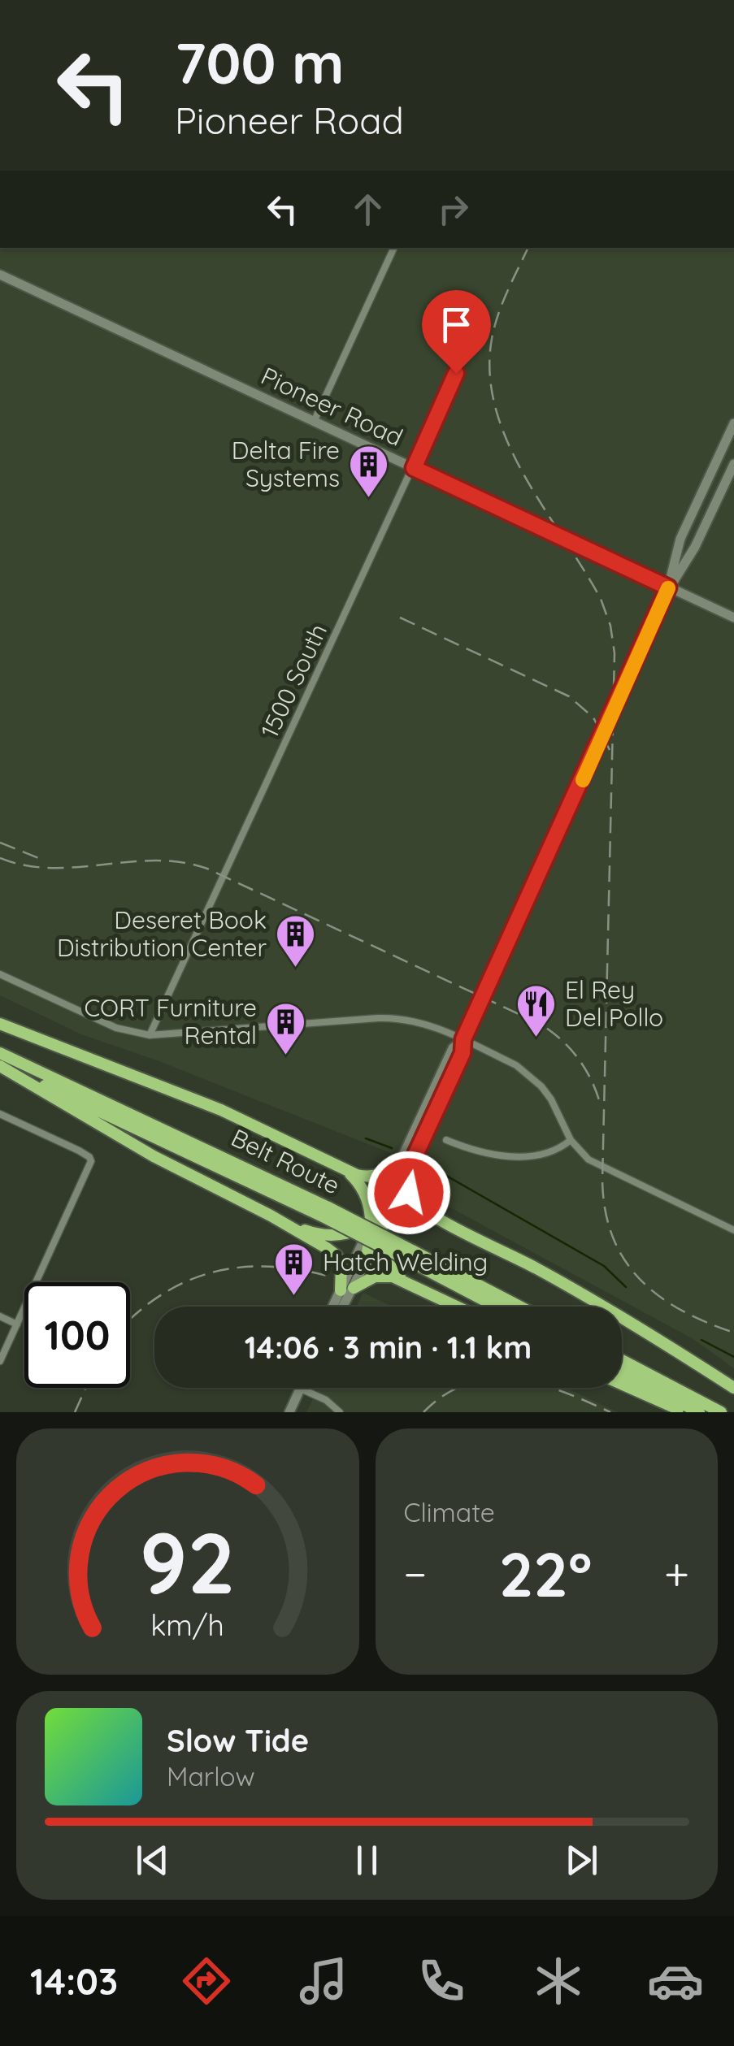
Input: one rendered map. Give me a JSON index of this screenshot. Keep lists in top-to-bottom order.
{
  "streets": {
    "highway": ["Belt Route"],
    "main road": ["Pioneer Road"],
    "street": ["1500 South"]
  },
  "crossings": [
    ["Pioneer Road", "1500 South"]
  ],
  "places": {
    "building": [
      "Delta Fire Systems",
      "Deseret Book Distribution Center",
      "CORT Furniture Rental",
      "Hatch Welding"
    ],
    "restaurant": ["El Rey Del Pollo"]
  },
  "page": {
    "turn": ["700 m", "Pioneer Road"],
    "limit": "100",
    "trip": "14:06 · 3 min · 1.1 km",
    "tile": "Climate",
    "heat": ["−", "22°", "+"],
    "song": ["Slow Tide", "Marlow"],
    "tabs": "14:03",
    "gauge": ["92", "km/h"]
  }
}
